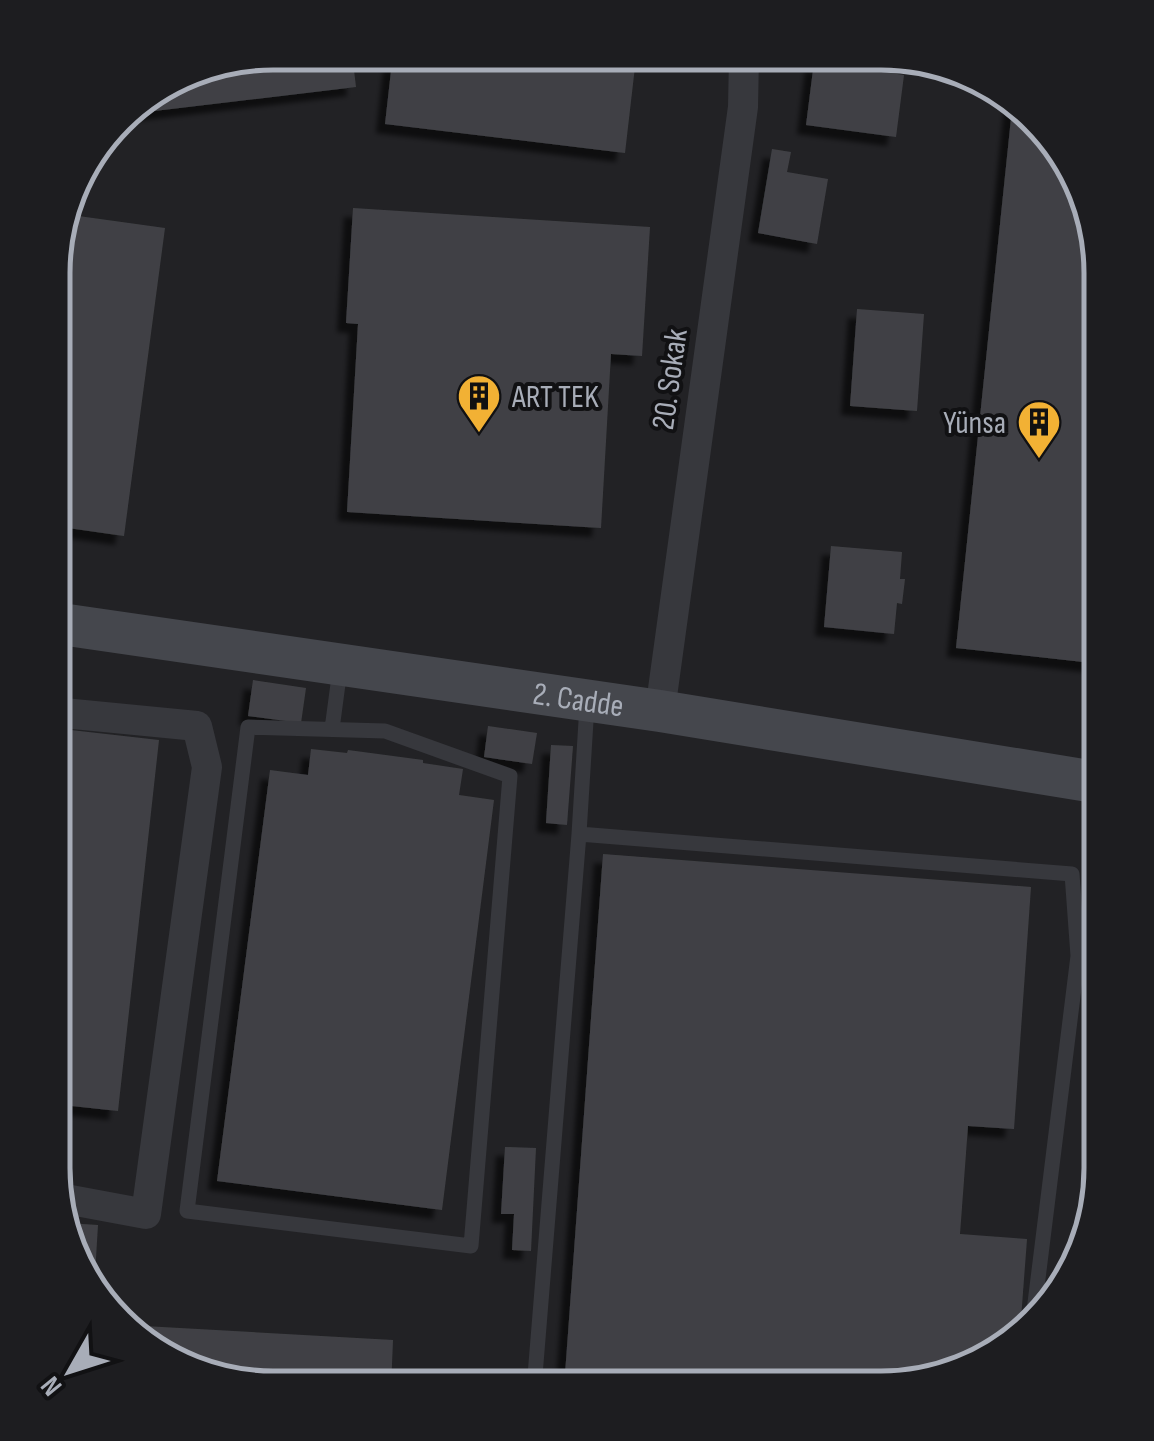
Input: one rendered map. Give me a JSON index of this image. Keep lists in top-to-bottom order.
{
  "streets": {
    "street": ["20. Sokak", "2. Cadde"]
  },
  "crossings": [
    ["20. Sokak", "2. Cadde"]
  ],
  "places": {
    "building": ["ART TEK", "Yünsa"]
  },
  "north": "bottom left"
}
